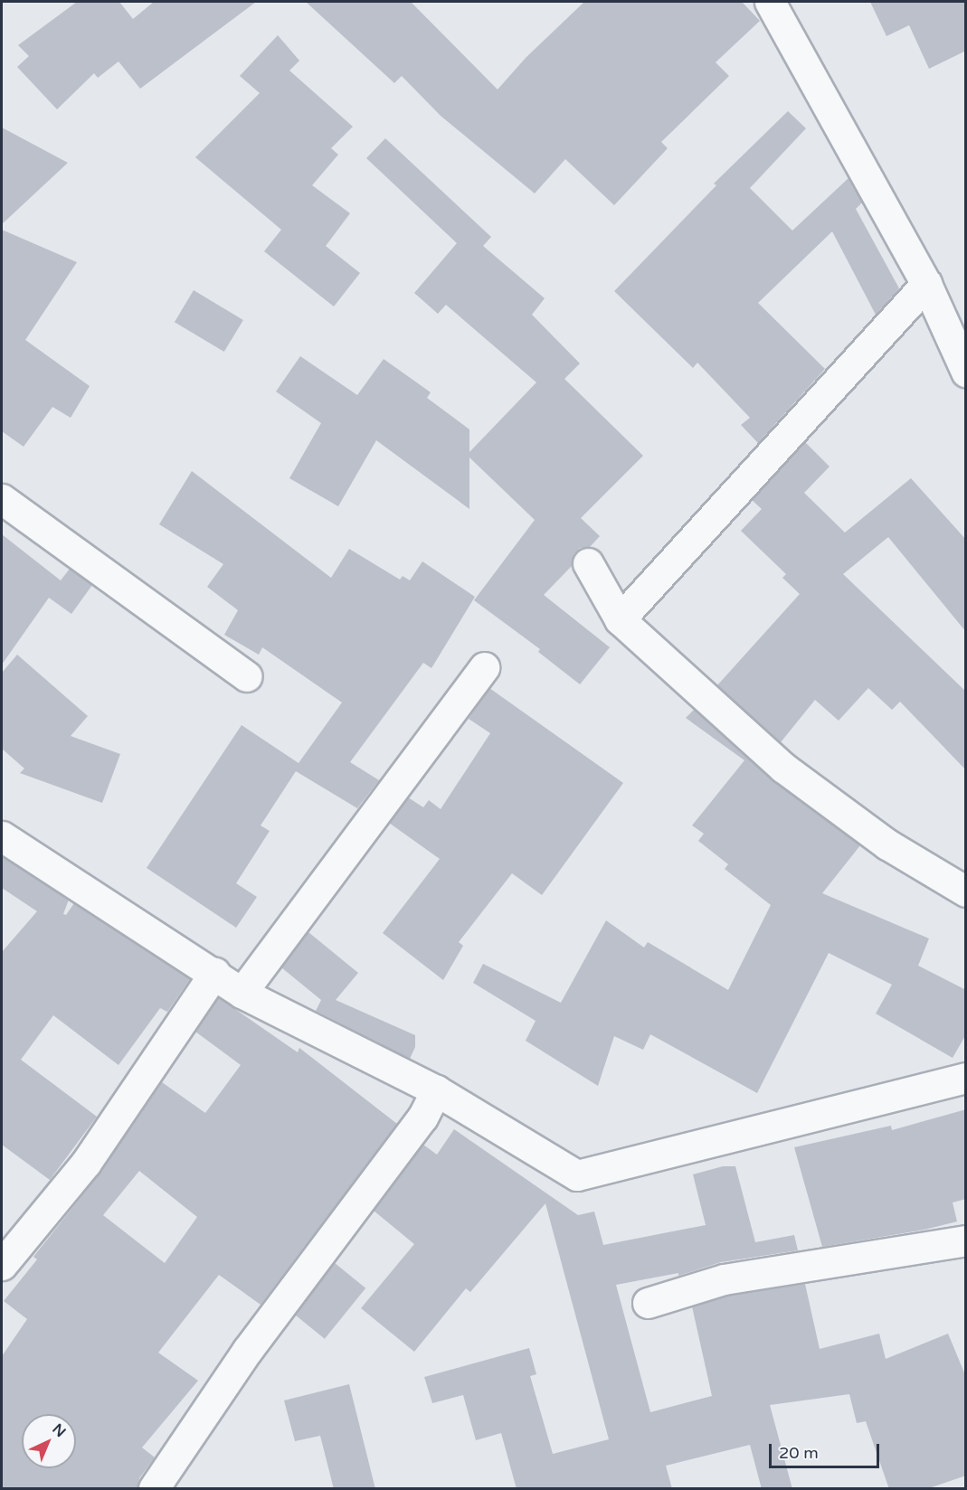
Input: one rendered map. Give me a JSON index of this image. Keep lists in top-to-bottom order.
{
  "scale_bar": "20 m",
  "north": "top right"
}
